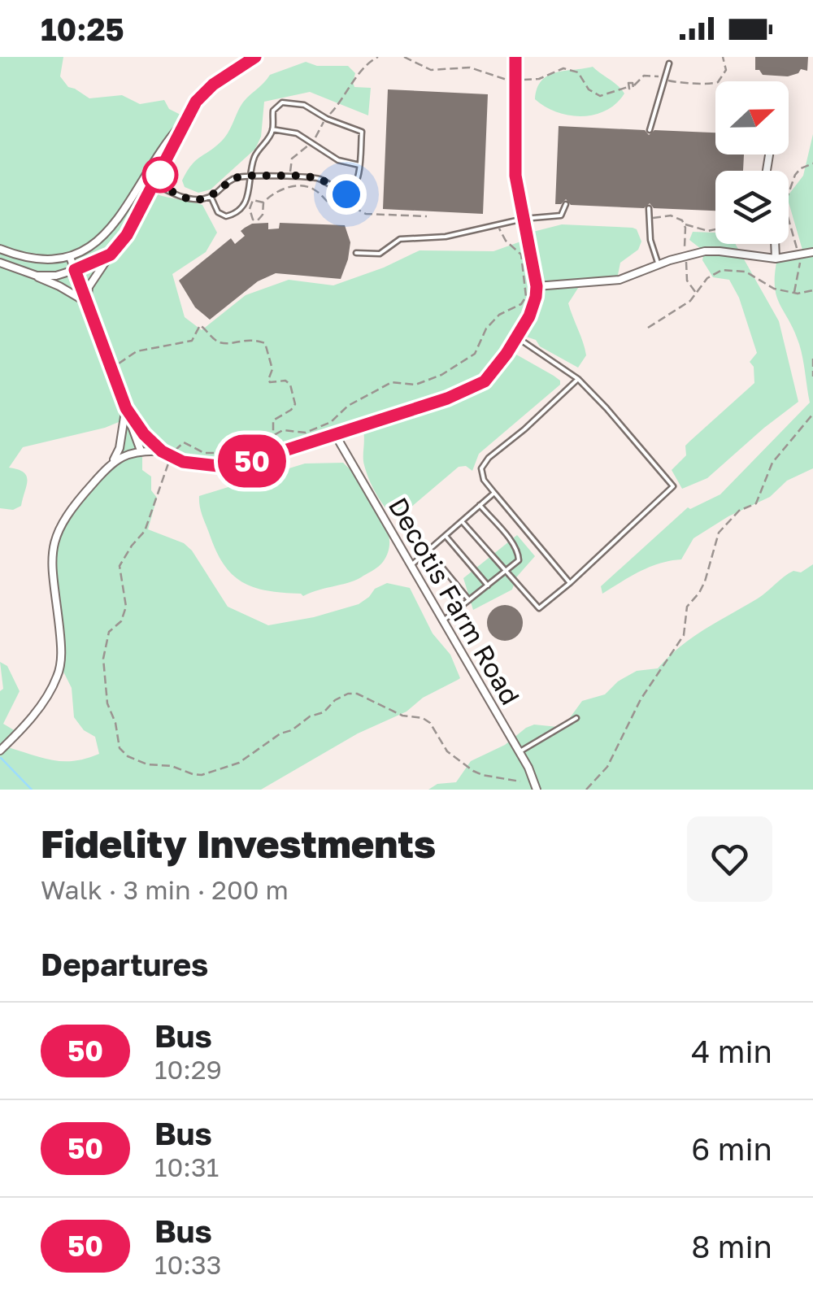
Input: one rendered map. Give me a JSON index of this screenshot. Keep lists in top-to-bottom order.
{
  "streets": {
    "street": ["Decotis Farm Road"]
  },
  "lines": ["bus line 50"],
  "north": "right",
  "page": {
    "status": "10:25",
    "on_map": "50",
    "heading": [
      ["Fidelity Investments", "Walk · 3 min · 200 m"],
      "Departures"
    ],
    "list": [
      {
        "mark": "50",
        "name": "Bus",
        "note": "10:29",
        "value": "4 min"
      },
      {
        "mark": "50",
        "name": "Bus",
        "note": "10:31",
        "value": "6 min"
      },
      {
        "mark": "50",
        "name": "Bus",
        "note": "10:33",
        "value": "8 min"
      }
    ]
  }
}
